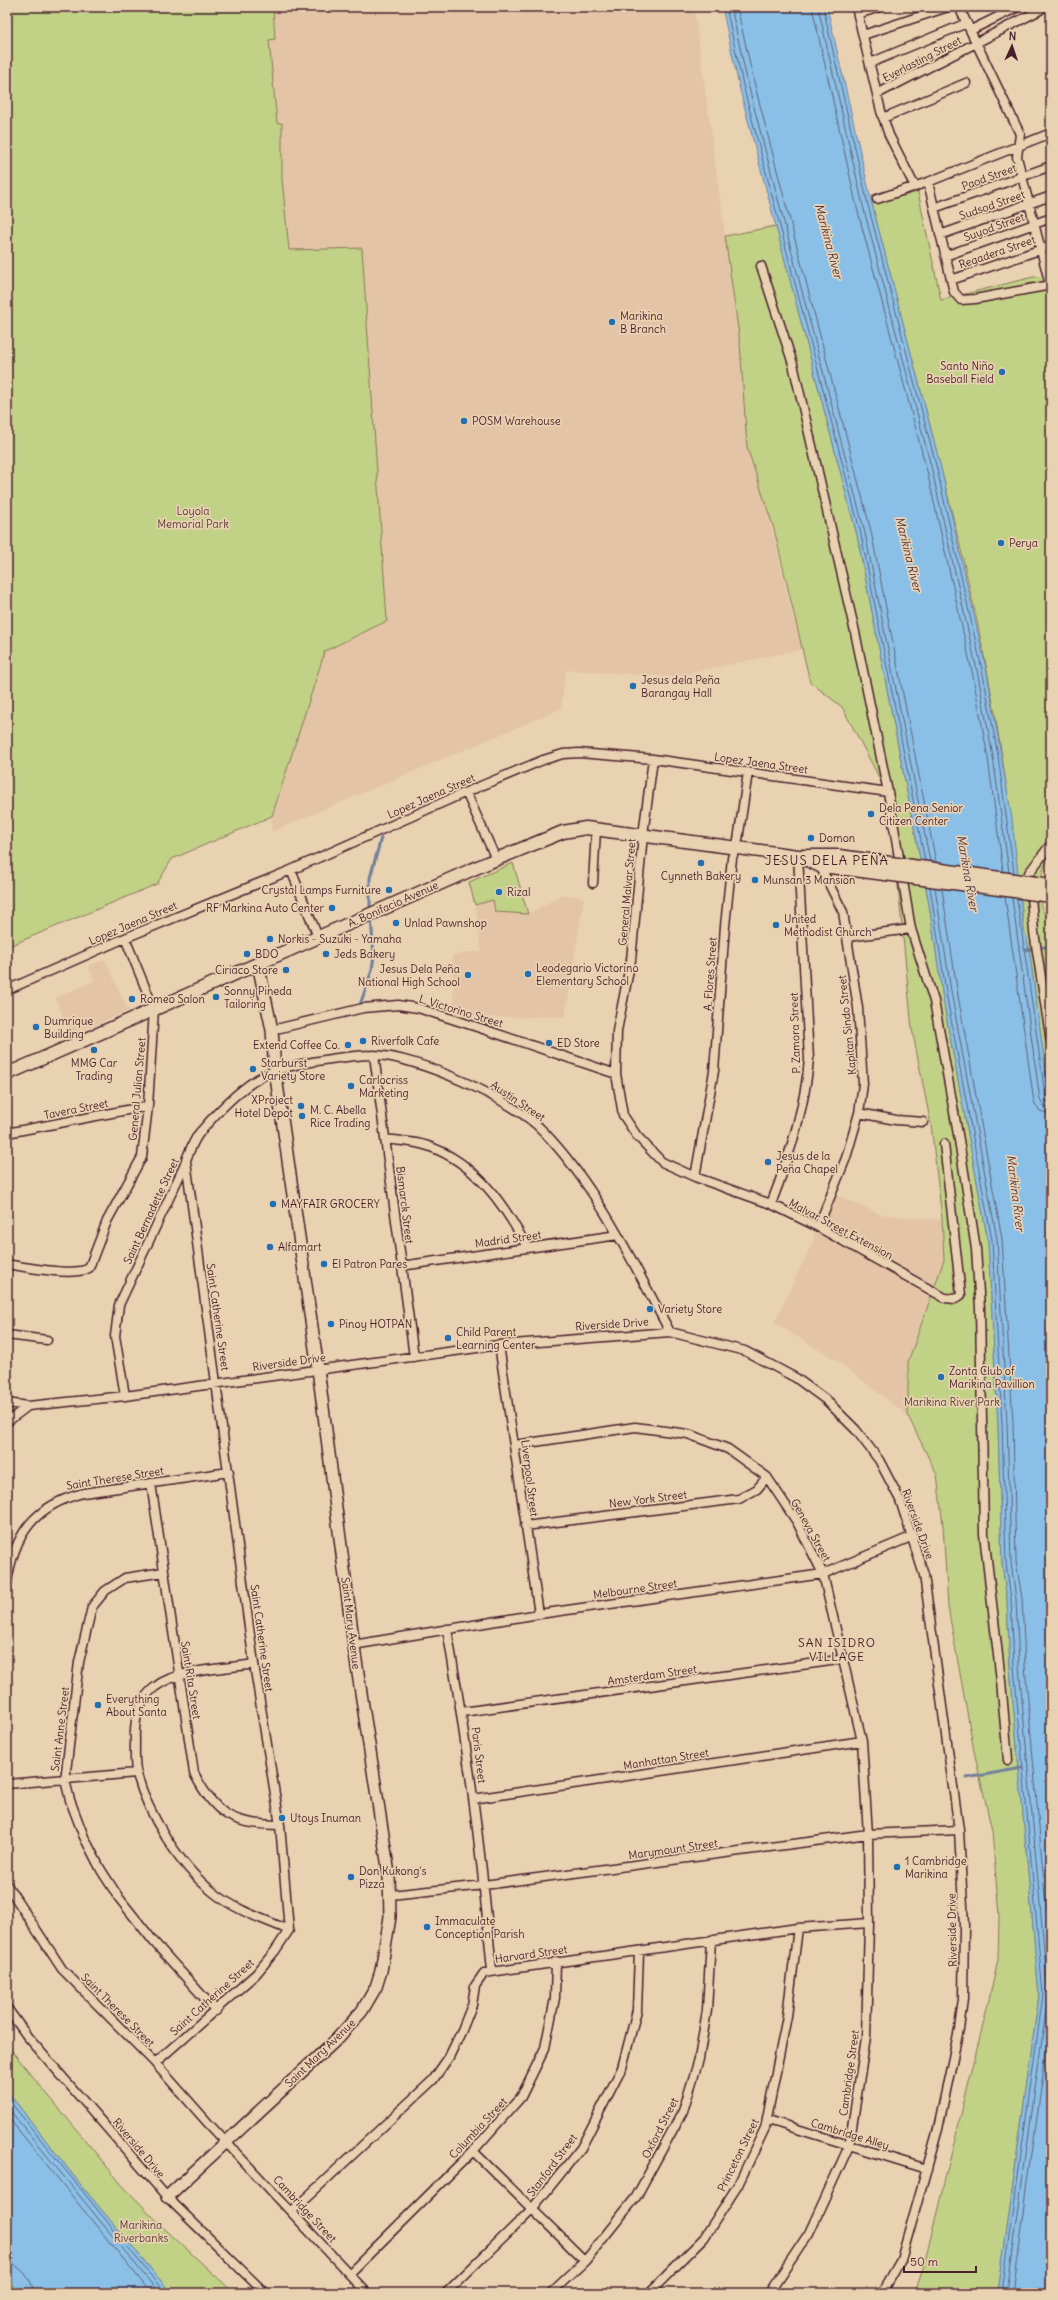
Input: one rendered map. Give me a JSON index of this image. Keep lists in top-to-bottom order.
{
  "streets": {
    "main road": ["A. Bonifacio Avenue"],
    "street": [
      "Everlasting Street",
      "Paod Street",
      "Sudsod Street",
      "Suyod Street",
      "Regadera Street",
      "Lopez Jaena Street",
      "General Malvar Street",
      "A. Flores Street",
      "L. Victorino Street",
      "Kapitan Sindo Street",
      "P. Zamora Street",
      "General Julian Street",
      "Austin Street",
      "Tavera Street",
      "Bismarck Street",
      "Saint Bernadette Street",
      "Malvar Street Extension",
      "Madrid Street",
      "Saint Catherine Street",
      "Riverside Drive",
      "Saint Therese Street",
      "Liverpool Street",
      "New York Street",
      "Geneva Street",
      "Melbourne Street",
      "Saint Mary Avenue",
      "Amsterdam Street",
      "Saint Rita Street",
      "Saint Anne Street",
      "Paris Street",
      "Manhattan Street",
      "Marymount Street",
      "Harvard Street",
      "Cambridge Street",
      "Columbia Street",
      "Oxford Street",
      "Cambridge Alley",
      "Princeton Street",
      "Stanford Street"
    ]
  },
  "crossings": [
    ["Lopez Jaena Street", "General Malvar Street"],
    ["Lopez Jaena Street", "A. Flores Street"],
    ["General Malvar Street", "A. Bonifacio Avenue"],
    ["General Malvar Street", "L. Victorino Street"],
    ["General Malvar Street", "Malvar Street Extension"],
    ["A. Bonifacio Avenue", "A. Flores Street"],
    ["A. Bonifacio Avenue", "Kapitan Sindo Street"],
    ["A. Bonifacio Avenue", "P. Zamora Street"],
    ["A. Bonifacio Avenue", "General Julian Street"],
    ["A. Bonifacio Avenue", "Saint Mary Avenue"],
    ["A. Flores Street", "Malvar Street Extension"],
    ["L. Victorino Street", "Malvar Street Extension"],
    ["L. Victorino Street", "Saint Mary Avenue"],
    ["Kapitan Sindo Street", "Malvar Street Extension"],
    ["P. Zamora Street", "Malvar Street Extension"],
    ["General Julian Street", "Tavera Street"],
    ["Austin Street", "Bismarck Street"],
    ["Austin Street", "Saint Bernadette Street"],
    ["Austin Street", "Madrid Street"],
    ["Austin Street", "Riverside Drive"],
    ["Austin Street", "Saint Mary Avenue"],
    ["Bismarck Street", "Madrid Street"],
    ["Bismarck Street", "Riverside Drive"],
    ["Saint Bernadette Street", "Saint Catherine Street"],
    ["Saint Bernadette Street", "Riverside Drive"],
    ["Saint Bernadette Street", "Saint Mary Avenue"],
    ["Saint Catherine Street", "Riverside Drive"],
    ["Saint Catherine Street", "Saint Therese Street"],
    ["Saint Catherine Street", "Saint Rita Street"],
    ["Saint Catherine Street", "Saint Anne Street"],
    ["Riverside Drive", "Liverpool Street"],
    ["Riverside Drive", "Melbourne Street"],
    ["Riverside Drive", "Saint Mary Avenue"],
    ["Riverside Drive", "Marymount Street"],
    ["Riverside Drive", "Cambridge Alley"],
    ["Saint Therese Street", "Saint Mary Avenue"],
    ["Saint Therese Street", "Saint Rita Street"],
    ["Saint Therese Street", "Cambridge Street"],
    ["Liverpool Street", "New York Street"],
    ["Liverpool Street", "Geneva Street"],
    ["Liverpool Street", "Melbourne Street"],
    ["New York Street", "Geneva Street"],
    ["Geneva Street", "Melbourne Street"],
    ["Geneva Street", "Amsterdam Street"],
    ["Geneva Street", "Manhattan Street"],
    ["Geneva Street", "Marymount Street"],
    ["Geneva Street", "Cambridge Street"],
    ["Melbourne Street", "Saint Mary Avenue"],
    ["Melbourne Street", "Paris Street"],
    ["Saint Mary Avenue", "Marymount Street"],
    ["Saint Mary Avenue", "Cambridge Street"],
    ["Amsterdam Street", "Paris Street"],
    ["Saint Rita Street", "Saint Anne Street"],
    ["Paris Street", "Manhattan Street"],
    ["Paris Street", "Marymount Street"],
    ["Paris Street", "Harvard Street"],
    ["Marymount Street", "Cambridge Street"],
    ["Harvard Street", "Cambridge Street"],
    ["Harvard Street", "Columbia Street"],
    ["Harvard Street", "Oxford Street"],
    ["Harvard Street", "Princeton Street"],
    ["Harvard Street", "Stanford Street"],
    ["Cambridge Street", "Columbia Street"],
    ["Cambridge Street", "Cambridge Alley"],
    ["Cambridge Alley", "Princeton Street"]
  ],
  "districts": ["JESUS DELA PEÑA", "SAN ISIDRO VILLAGE"],
  "water": ["Marikina River"],
  "parks": ["Loyola Memorial Park", "Marikina River Park", "Marikina Riverbanks"],
  "places": [
    "Marikina B Branch",
    "Santo Niño Baseball Field",
    "POSM Warehouse",
    "Perya",
    "Jesus dela Peña Barangay Hall",
    "Dela Pena Senior Citizen Center",
    "Domon",
    "Cynneth Bakery",
    "Munsan 3 Mansion",
    "Crystal Lamps Furniture",
    "Rizal",
    "RF Markina Auto Center",
    "Unlad Pawnshop",
    "United Methodist Church",
    "Norkis - Suzuki - Yamaha",
    "BDO",
    "Jeds Bakery",
    "Ciriaco Store",
    "Leodegario Victorino Elementary School",
    "Jesus Dela Peña National High School",
    "Sonny Pineda Tailoring",
    "Romeo Salon",
    "Dumrique Building",
    "Riverfolk Cafe",
    "ED Store",
    "Extend Coffee Co.",
    "MMG Car Trading",
    "Starburst Variety Store",
    "Carlocriss Marketing",
    "XProject Hotel Depot",
    "M. C. Abella Rice Trading",
    "Jesus de la Peña Chapel",
    "MAYFAIR GROCERY",
    "Alfamart",
    "El Patron Pares",
    "Variety Store",
    "Pinoy HOTPAN",
    "Child Parent Learning Center",
    "Zonta Club of Marikina Pavillion",
    "Everything About Santa",
    "Utoys Inuman",
    "1 Cambridge Marikina",
    "Don Kukong's Pizza",
    "Immaculate Conception Parish"
  ],
  "scale_bar": "50 m",
  "north": "top"
}
